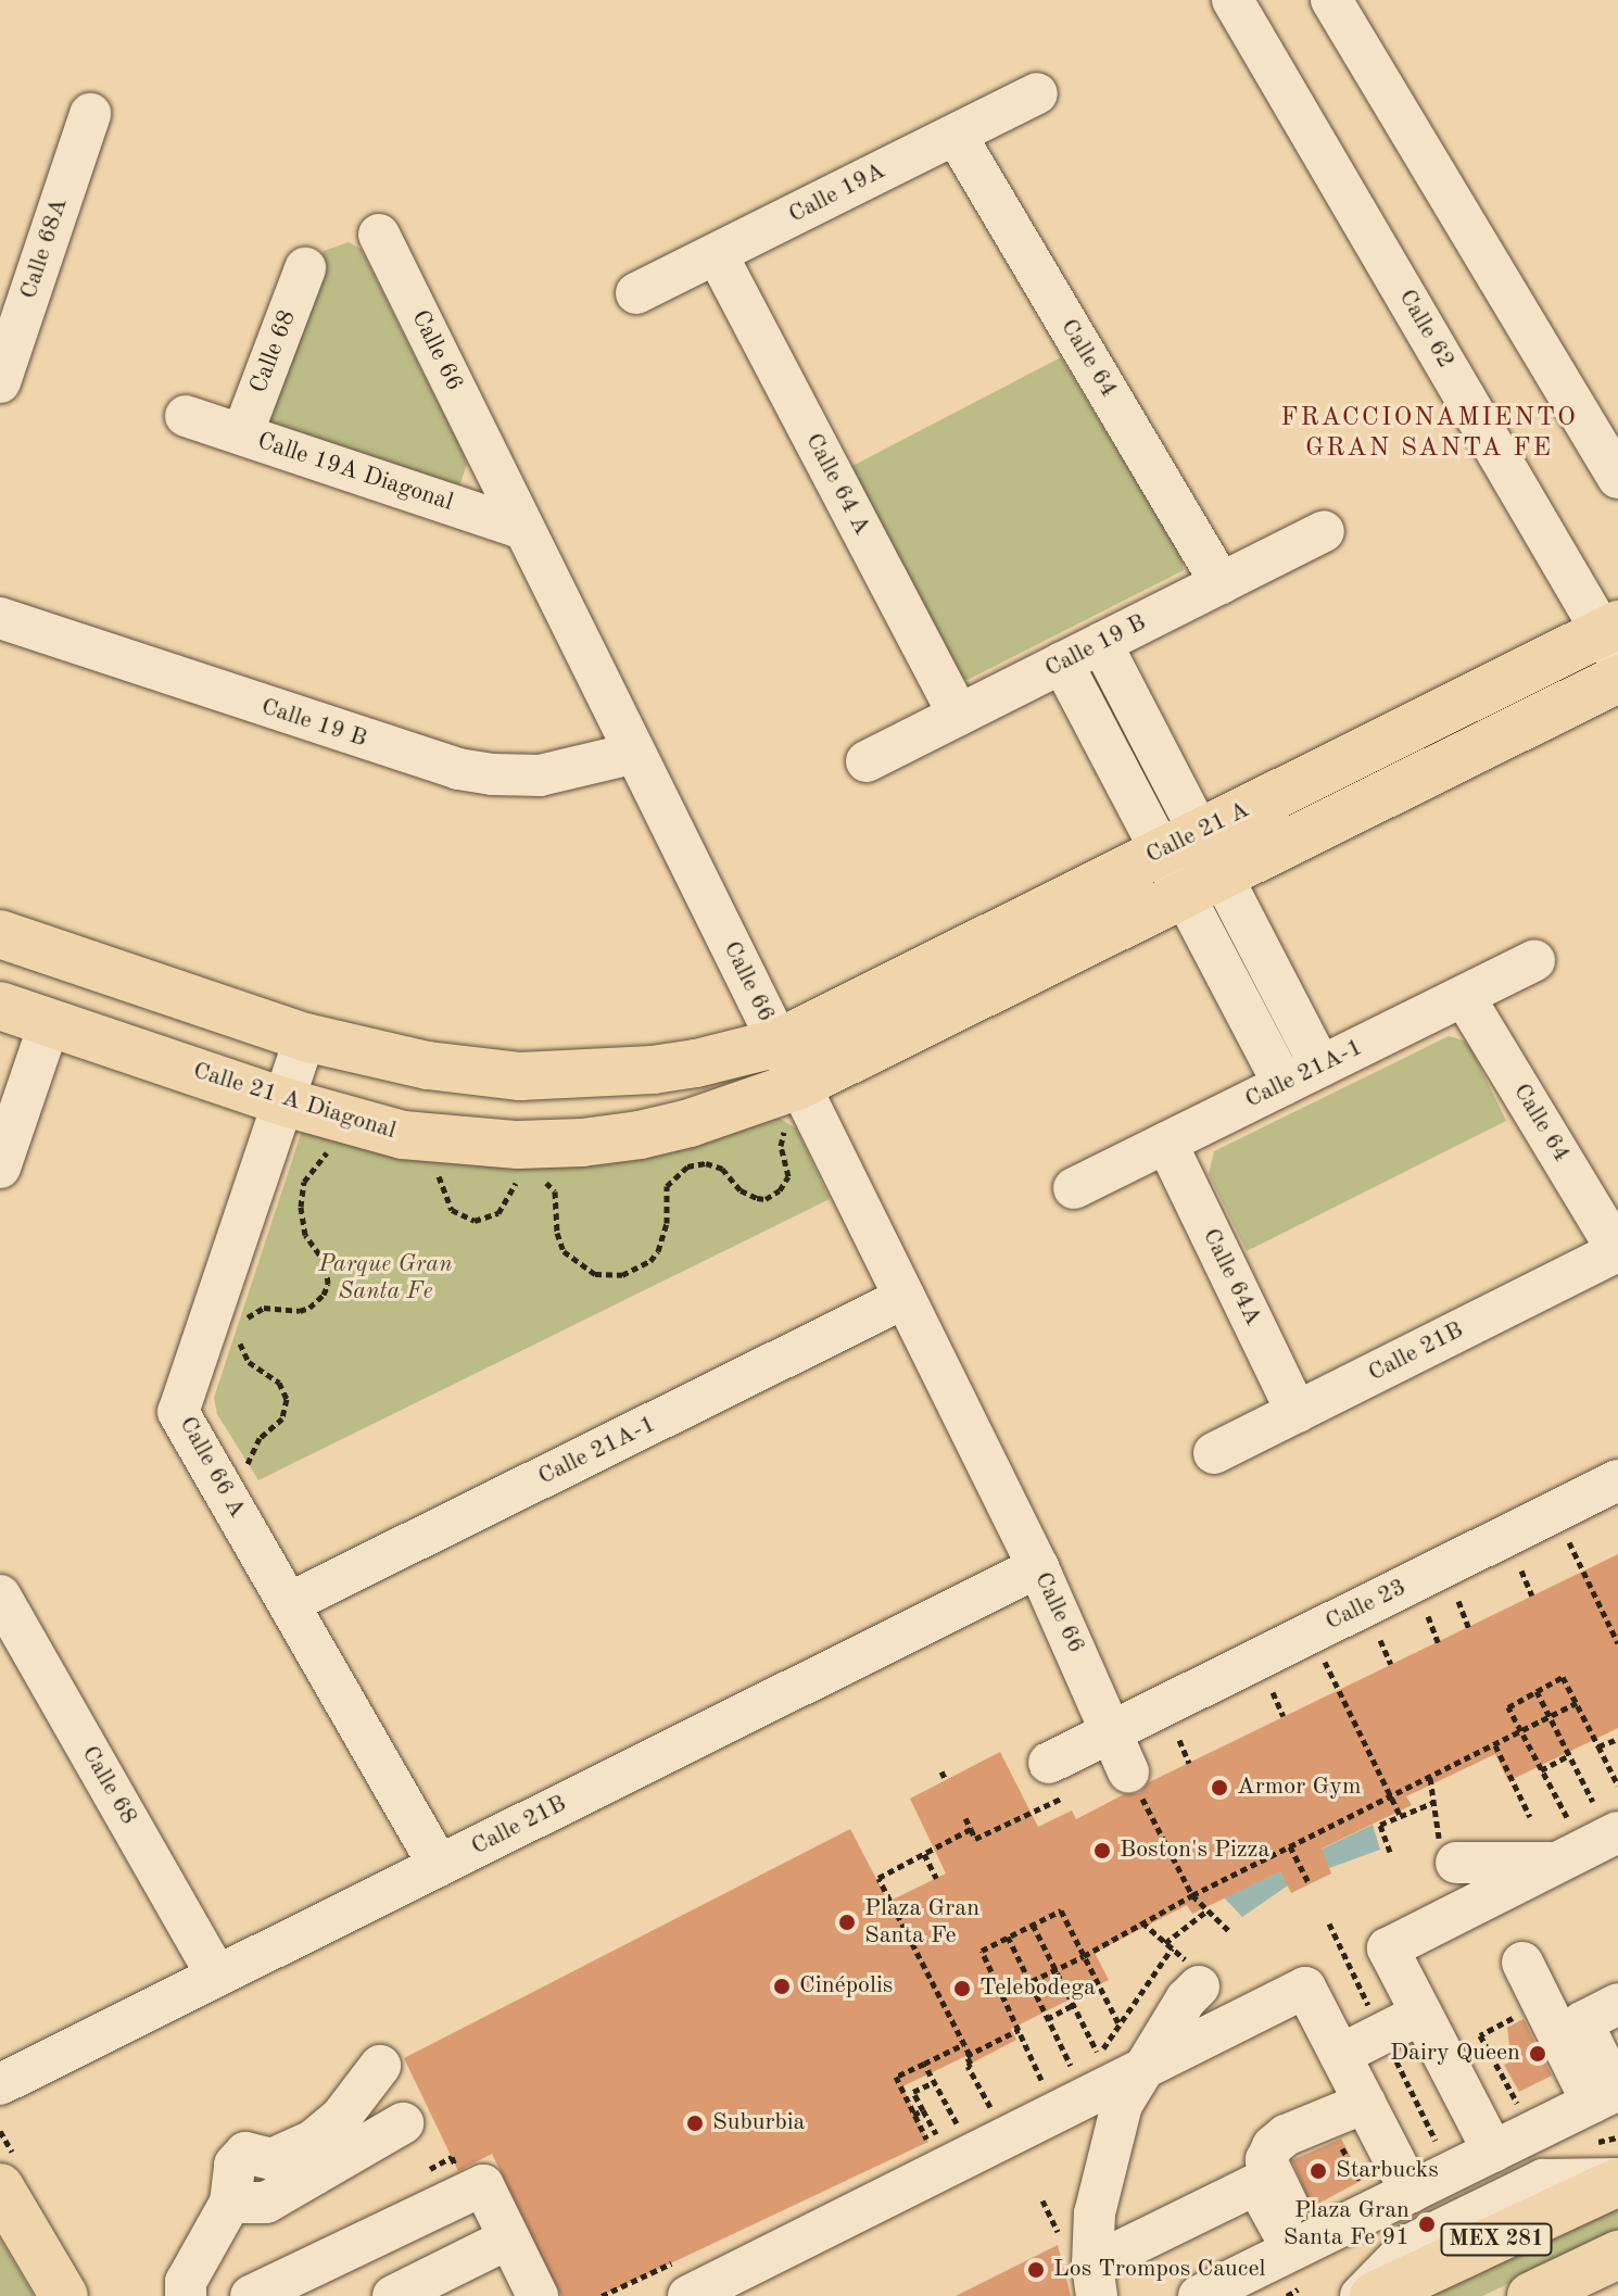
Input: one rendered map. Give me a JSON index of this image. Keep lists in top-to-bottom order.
{
  "streets": {
    "main road": ["Calle 21 A", "Calle 21 A Diagonal", "MEX 281"],
    "street": [
      "Calle 19A",
      "Calle 68A",
      "Calle 62",
      "Calle 66",
      "Calle 68",
      "Calle 64",
      "Calle 19A Diagonal",
      "Calle 64 A",
      "Calle 19 B",
      "Calle 21A-1",
      "Calle 64A",
      "Calle 21B",
      "Calle 66 A",
      "Calle 23"
    ]
  },
  "crossings": [
    ["Calle 19A", "Calle 64"],
    ["Calle 19A", "Calle 64 A"],
    ["Calle 62", "Calle 21 A"],
    ["Calle 66", "Calle 19A Diagonal"],
    ["Calle 66", "Calle 19 B"],
    ["Calle 66", "Calle 21 A"],
    ["Calle 66", "Calle 21A-1"],
    ["Calle 66", "Calle 21 A Diagonal"],
    ["Calle 66", "Calle 21B"],
    ["Calle 66", "Calle 23"],
    ["Calle 68", "Calle 19A Diagonal"],
    ["Calle 68", "Calle 21B"],
    ["Calle 64", "Calle 19 B"],
    ["Calle 64", "Calle 21A-1"],
    ["Calle 64", "Calle 21B"],
    ["Calle 64 A", "Calle 19 B"],
    ["Calle 21 A", "Calle 21 A Diagonal"],
    ["Calle 21A-1", "Calle 64A"],
    ["Calle 21A-1", "Calle 66 A"],
    ["Calle 21 A Diagonal", "Calle 66 A"],
    ["Calle 64A", "Calle 21B"],
    ["Calle 21B", "Calle 66 A"]
  ],
  "districts": ["FRACCIONAMIENTO GRAN SANTA FE"],
  "parks": ["Parque Gran Santa Fe"],
  "places": [
    "Armor Gym",
    "Boston's Pizza",
    "Plaza Gran Santa Fe",
    "Cinépolis",
    "Telebodega",
    "Dairy Queen",
    "Suburbia",
    "Starbucks",
    "Plaza Gran Santa Fe 91",
    "Los Trompos Caucel"
  ]
}
